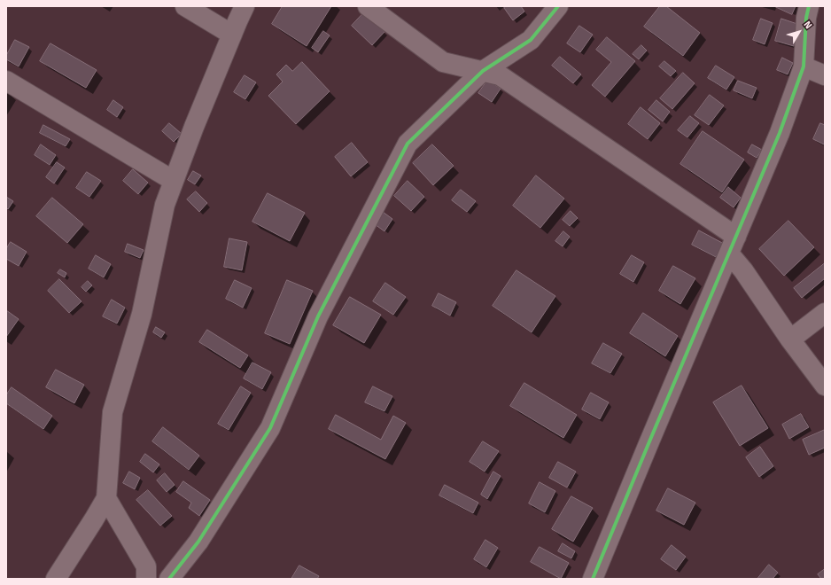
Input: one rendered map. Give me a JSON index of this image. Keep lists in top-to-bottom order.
{
  "north": "top right"
}
